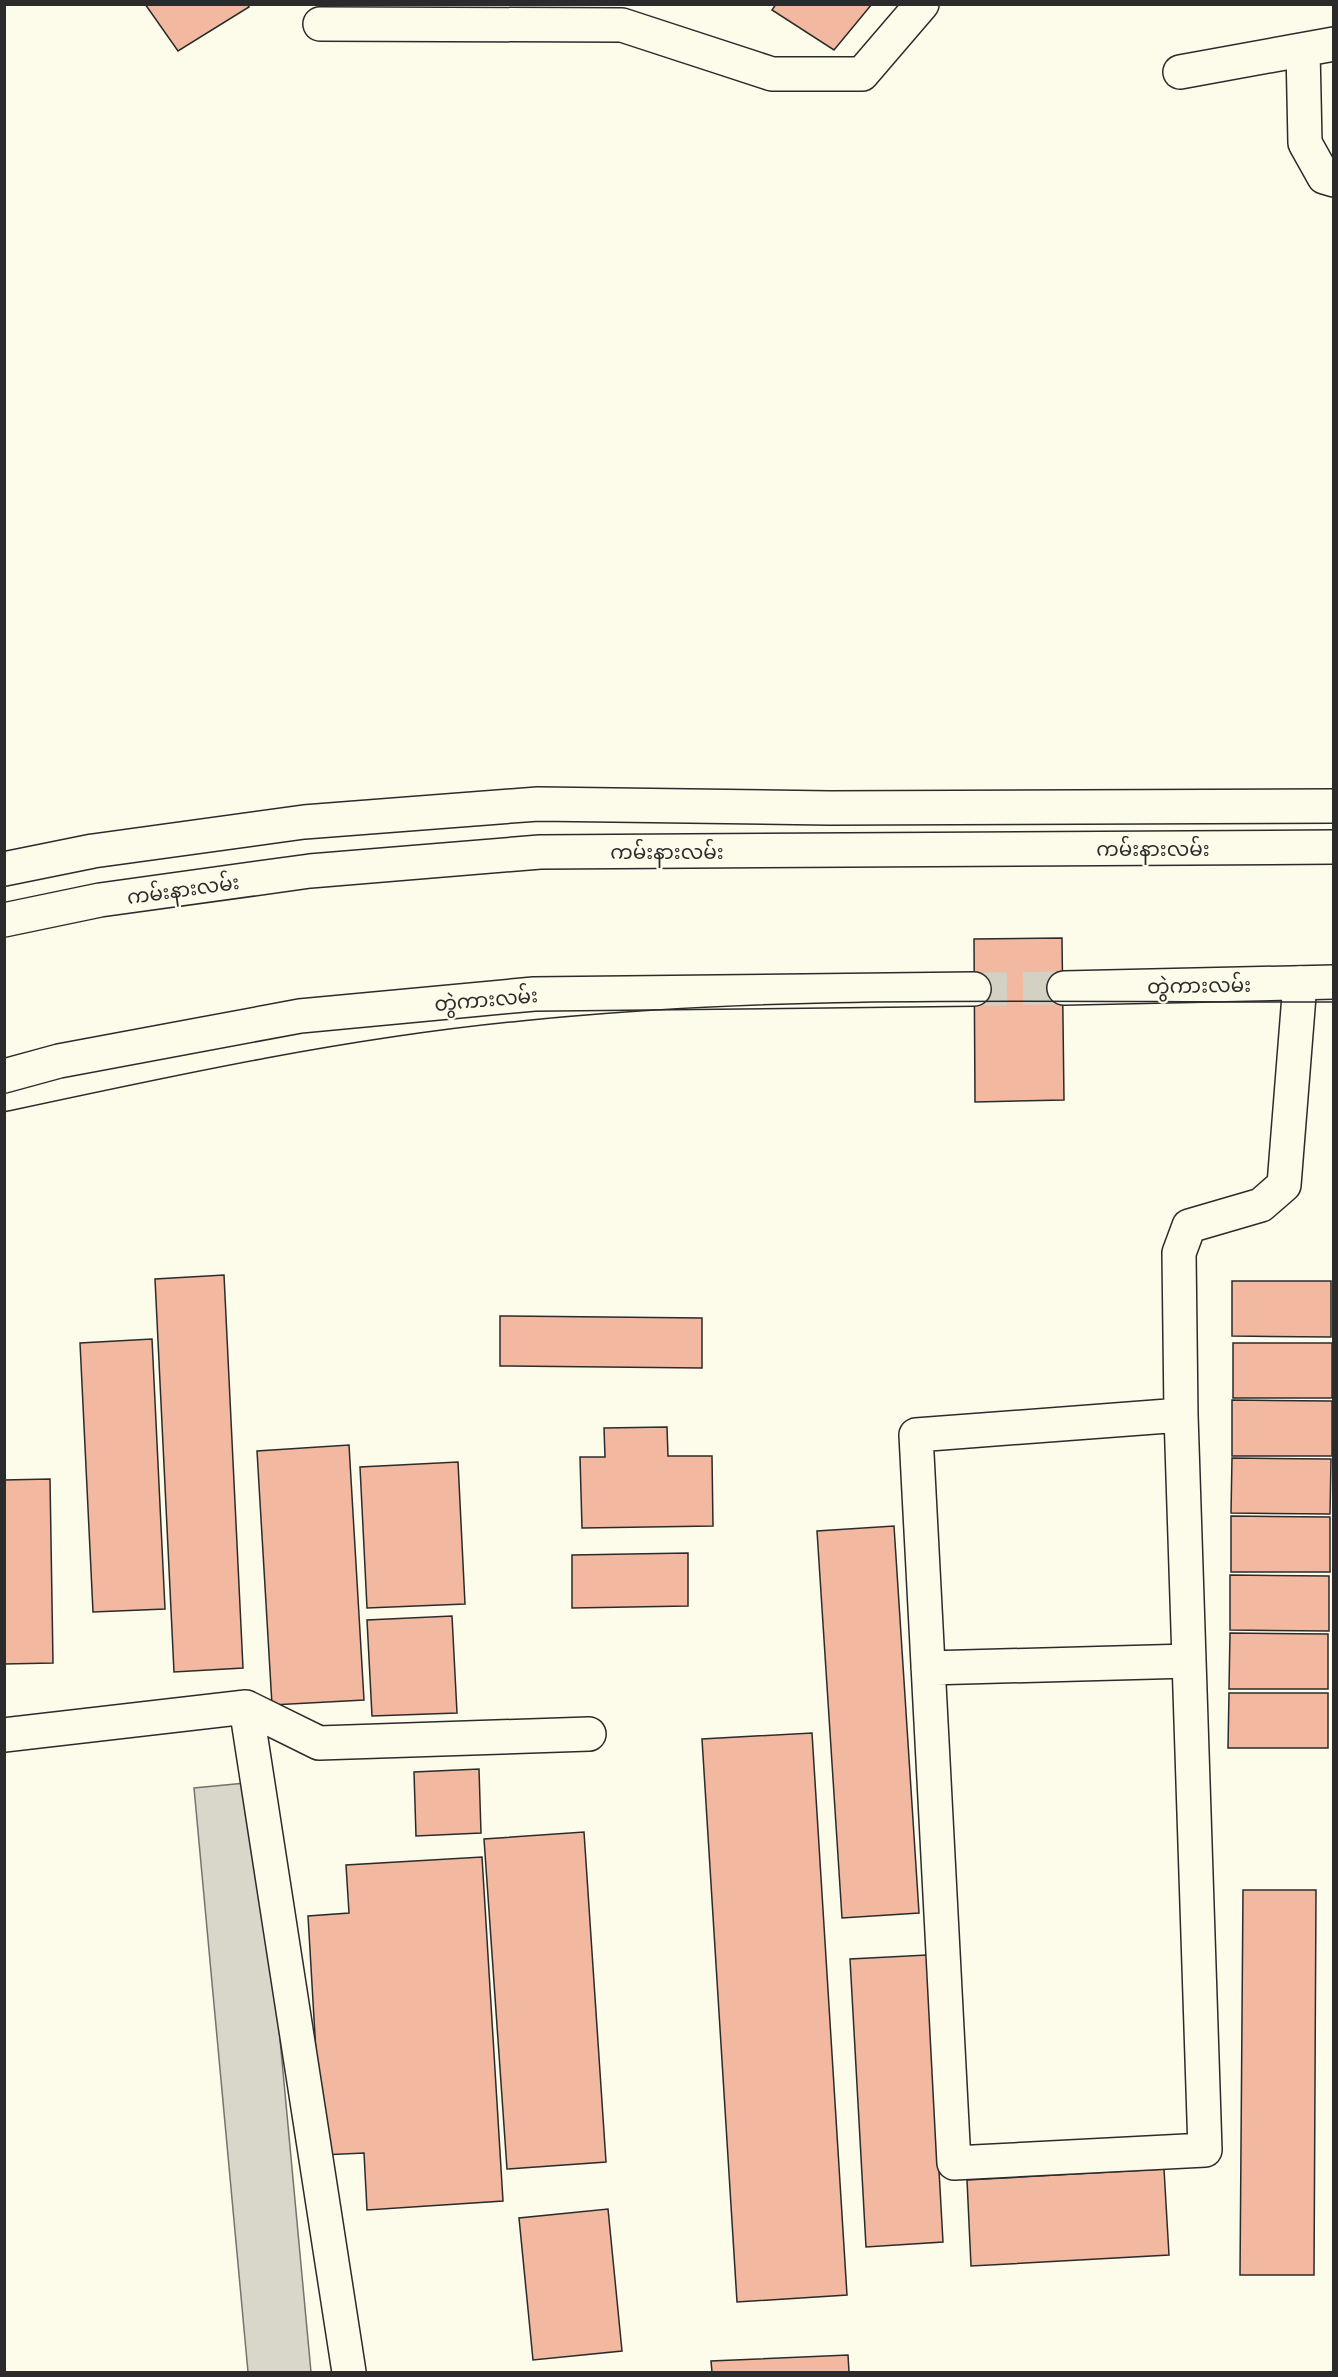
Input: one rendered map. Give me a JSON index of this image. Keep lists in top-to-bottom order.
{
  "streets": {
    "main road": ["ကမ်းနားလမ်း", "တွဲကားလမ်း"]
  }
}
